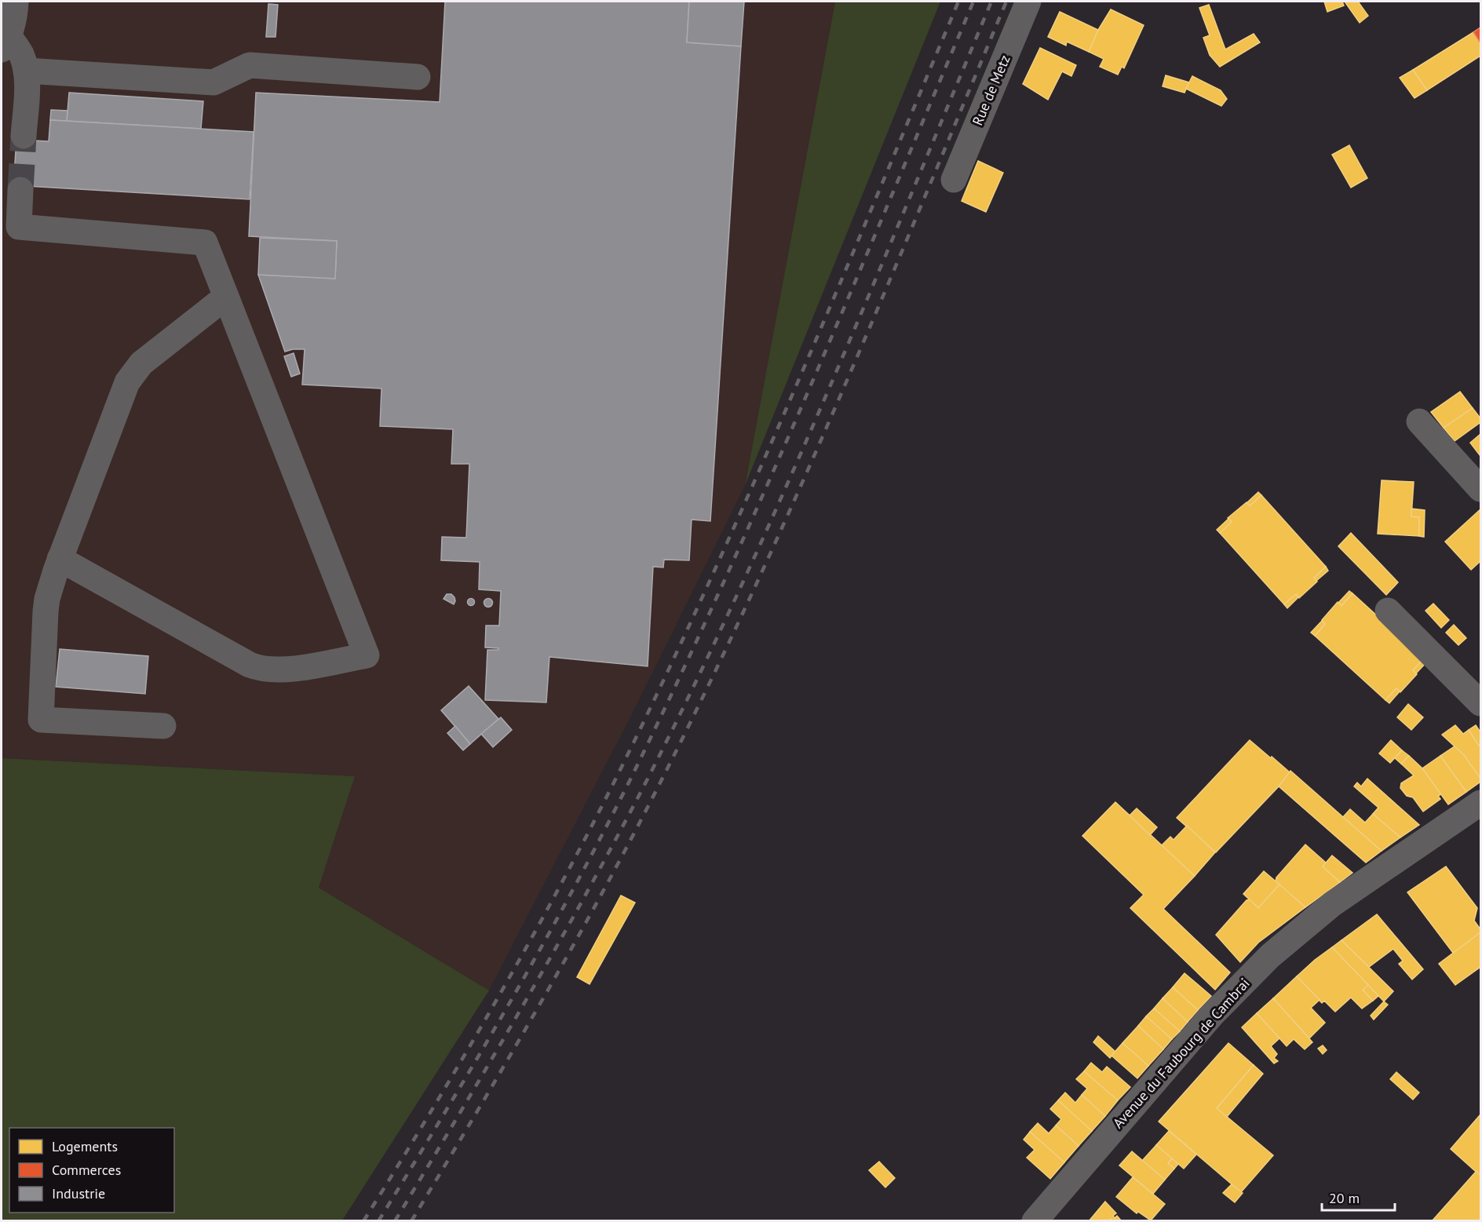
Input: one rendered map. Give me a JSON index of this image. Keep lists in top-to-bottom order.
{
  "streets": {
    "street": ["Rue de Metz", "Avenue du Faubourg de Cambrai"]
  },
  "legend": ["Logements", "Commerces", "Industrie"],
  "scale_bar": "20 m"
}
